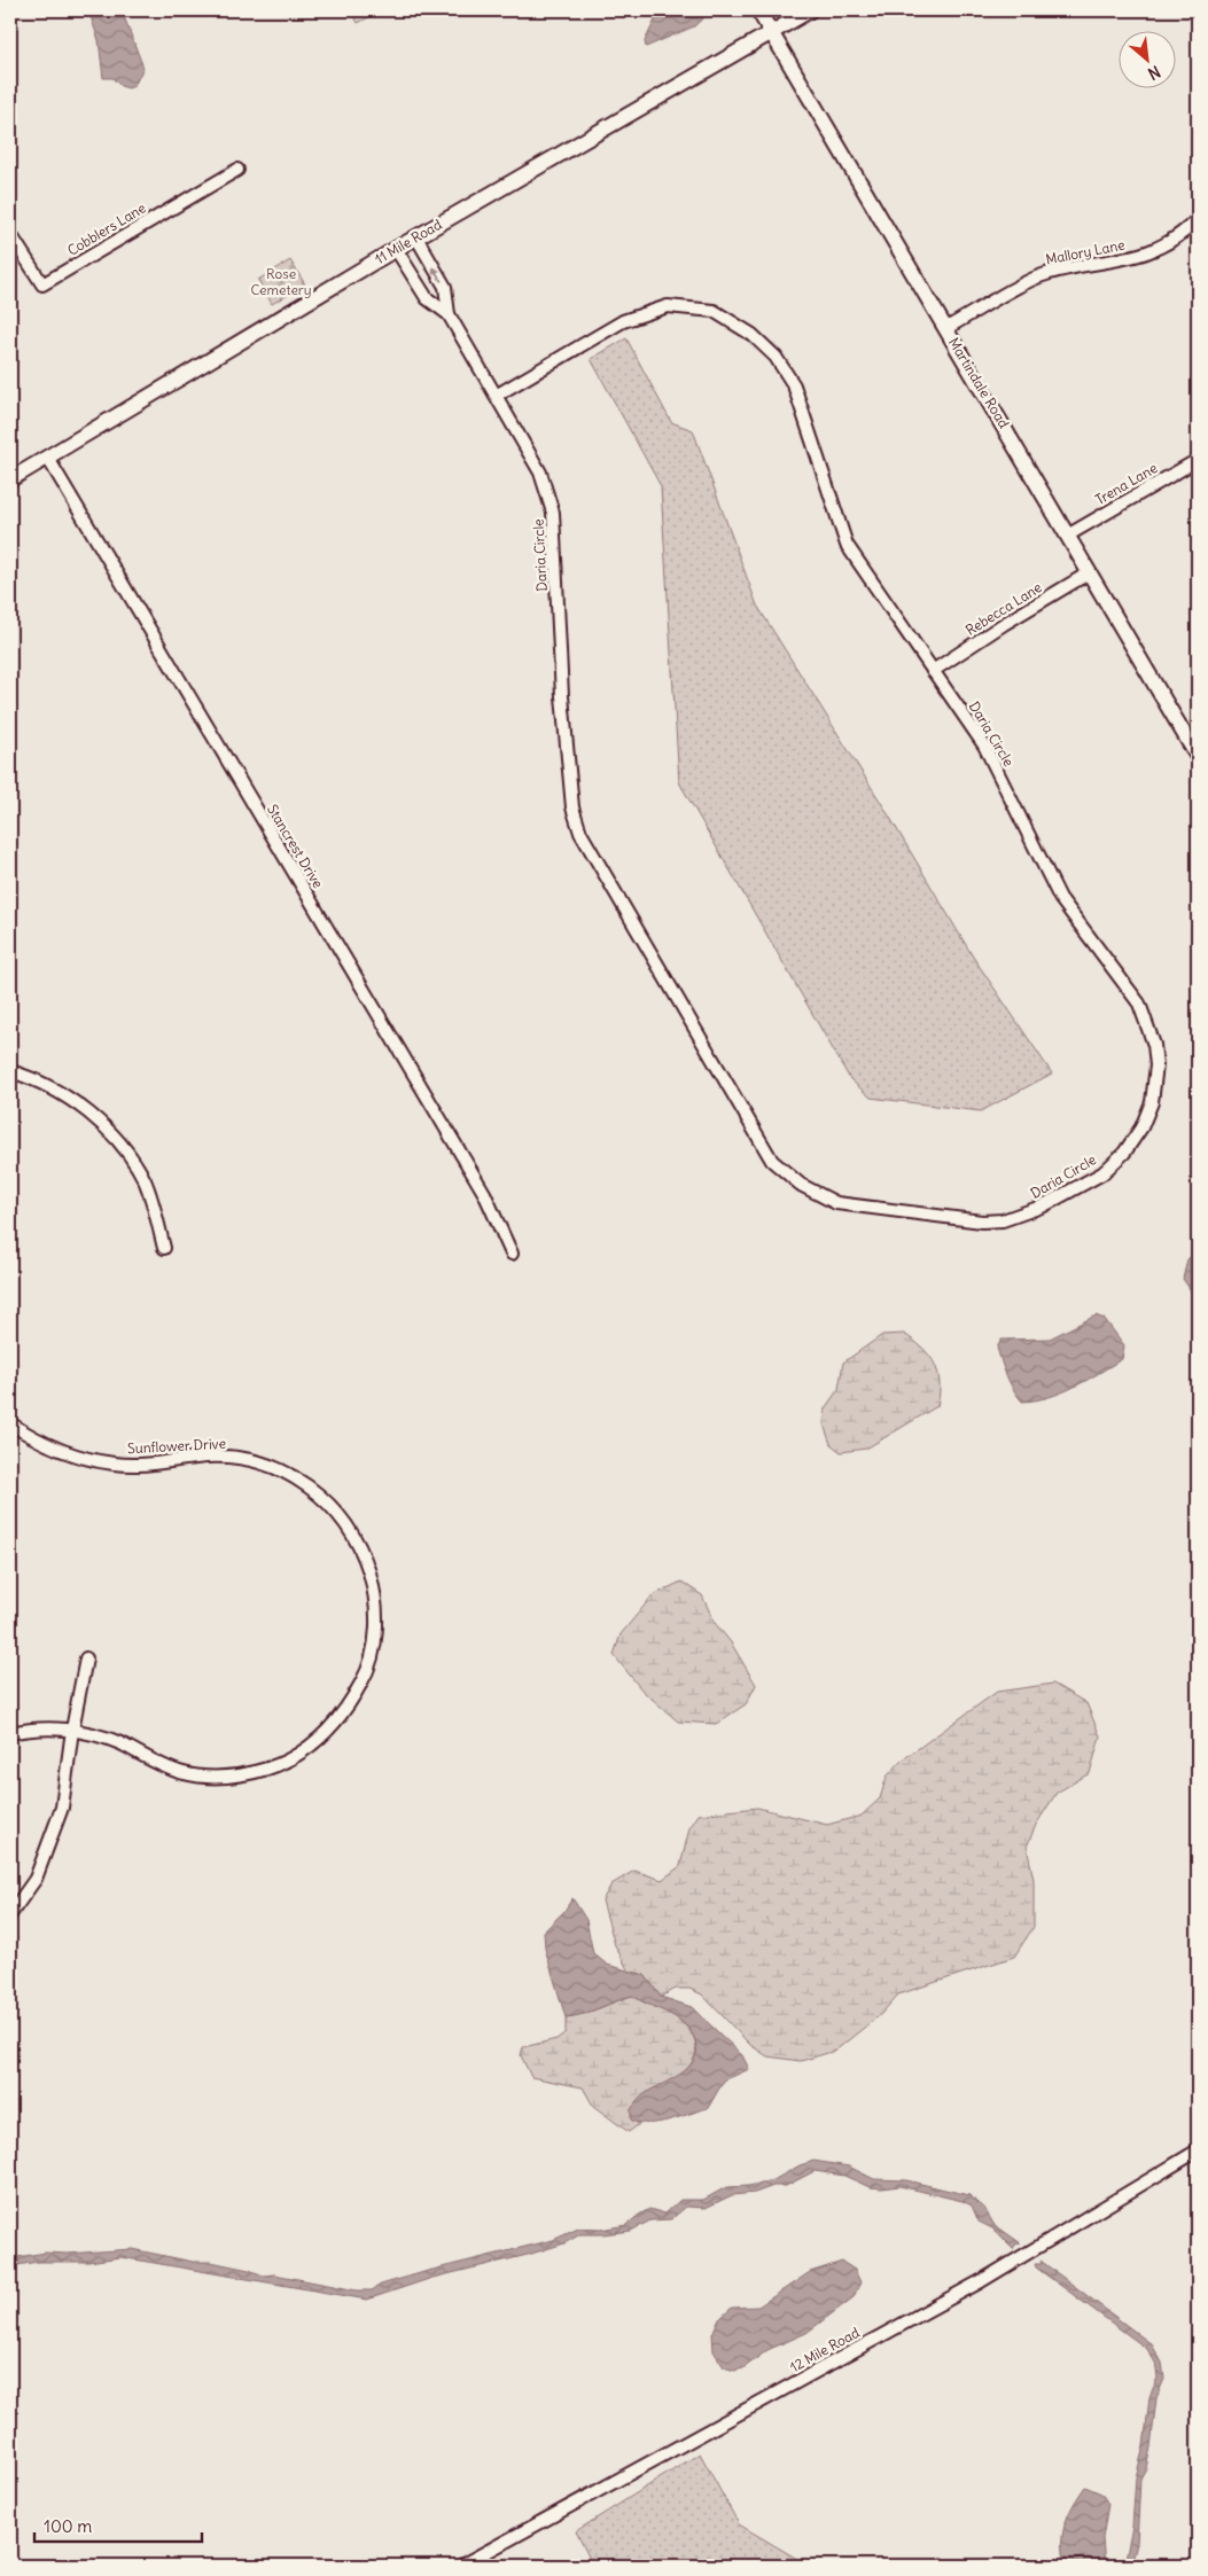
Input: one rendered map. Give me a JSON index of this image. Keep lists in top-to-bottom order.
{
  "streets": {
    "street": [
      "Cobblers Lane",
      "11 Mile Road",
      "Mallory Lane",
      "Martindale Road",
      "Trena Lane",
      "Daria Circle",
      "Rebecca Lane",
      "Stancrest Drive",
      "Sunflower Drive",
      "12 Mile Road"
    ]
  },
  "crossings": [
    ["11 Mile Road", "Martindale Road"],
    ["11 Mile Road", "Daria Circle"],
    ["11 Mile Road", "Stancrest Drive"],
    ["Mallory Lane", "Martindale Road"],
    ["Martindale Road", "Trena Lane"],
    ["Martindale Road", "Rebecca Lane"],
    ["Daria Circle", "Rebecca Lane"]
  ],
  "parks": ["Rose Cemetery"],
  "scale_bar": "100 m",
  "north": "bottom right"
}
